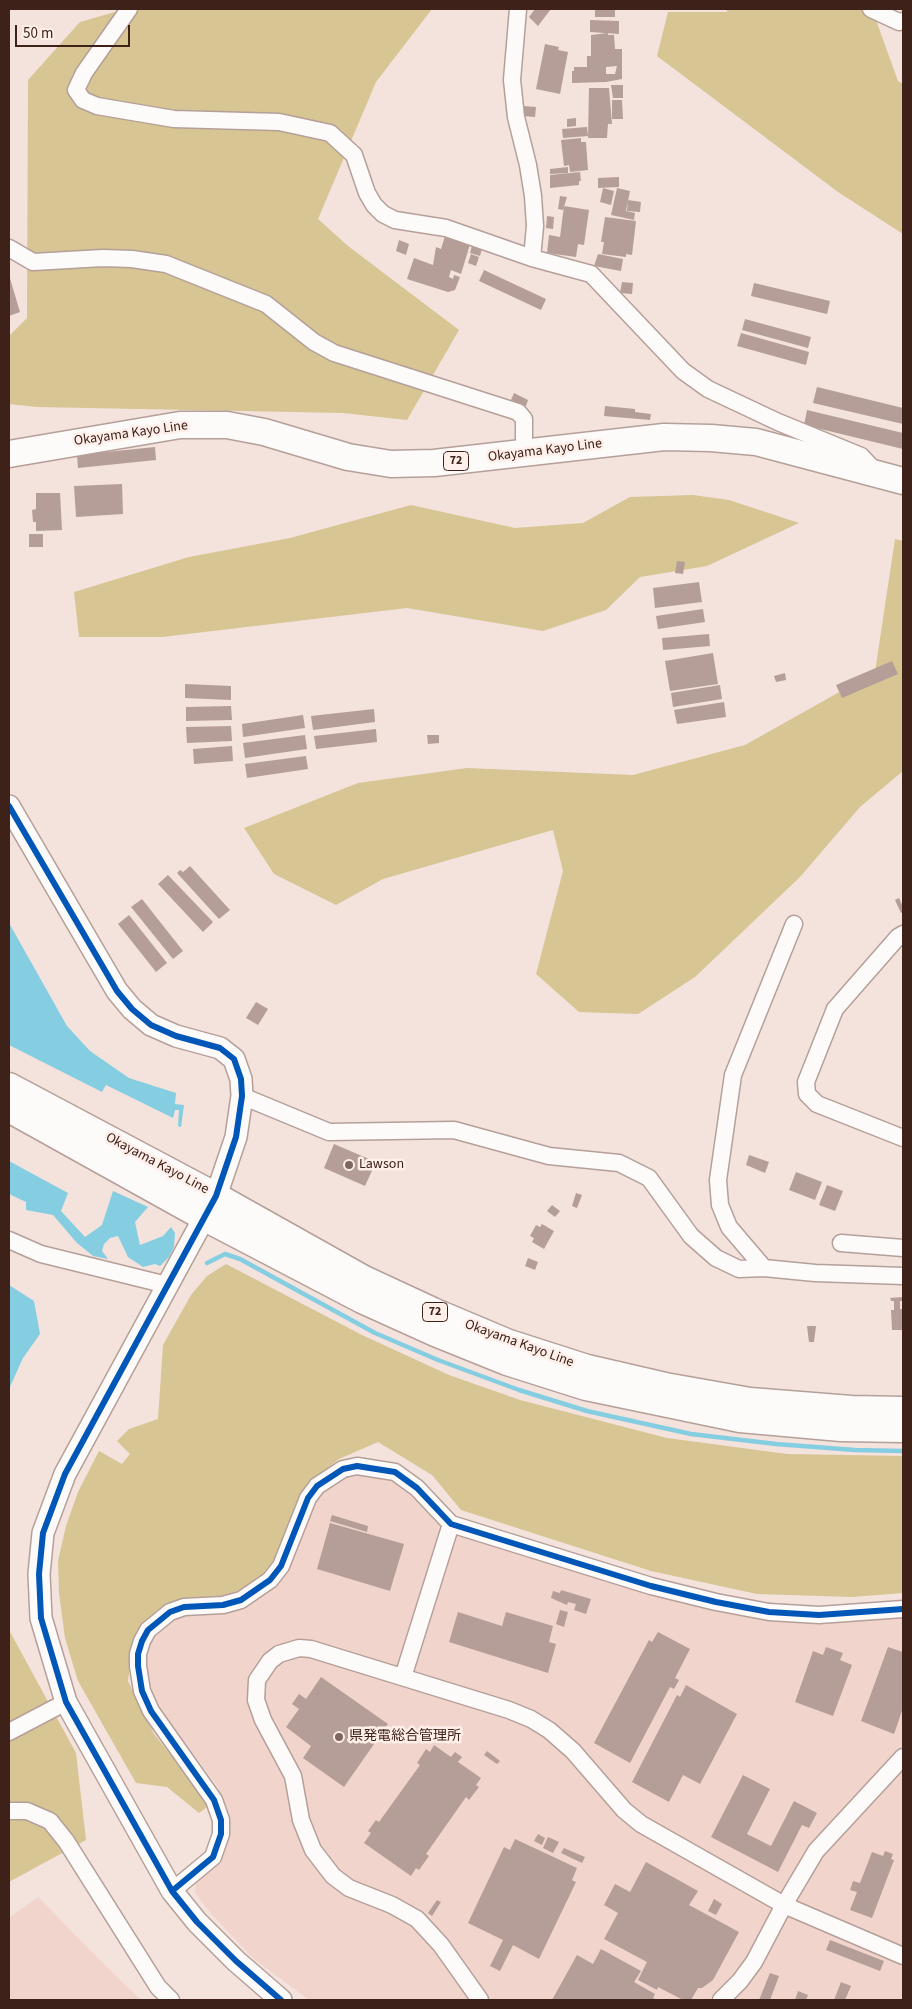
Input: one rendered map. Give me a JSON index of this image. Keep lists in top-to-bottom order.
{
  "streets": {
    "main road": ["Okayama Kayo Line", "72"]
  },
  "places": ["Lawson", "県発電総合管理所"],
  "scale_bar": "50 m"
}
